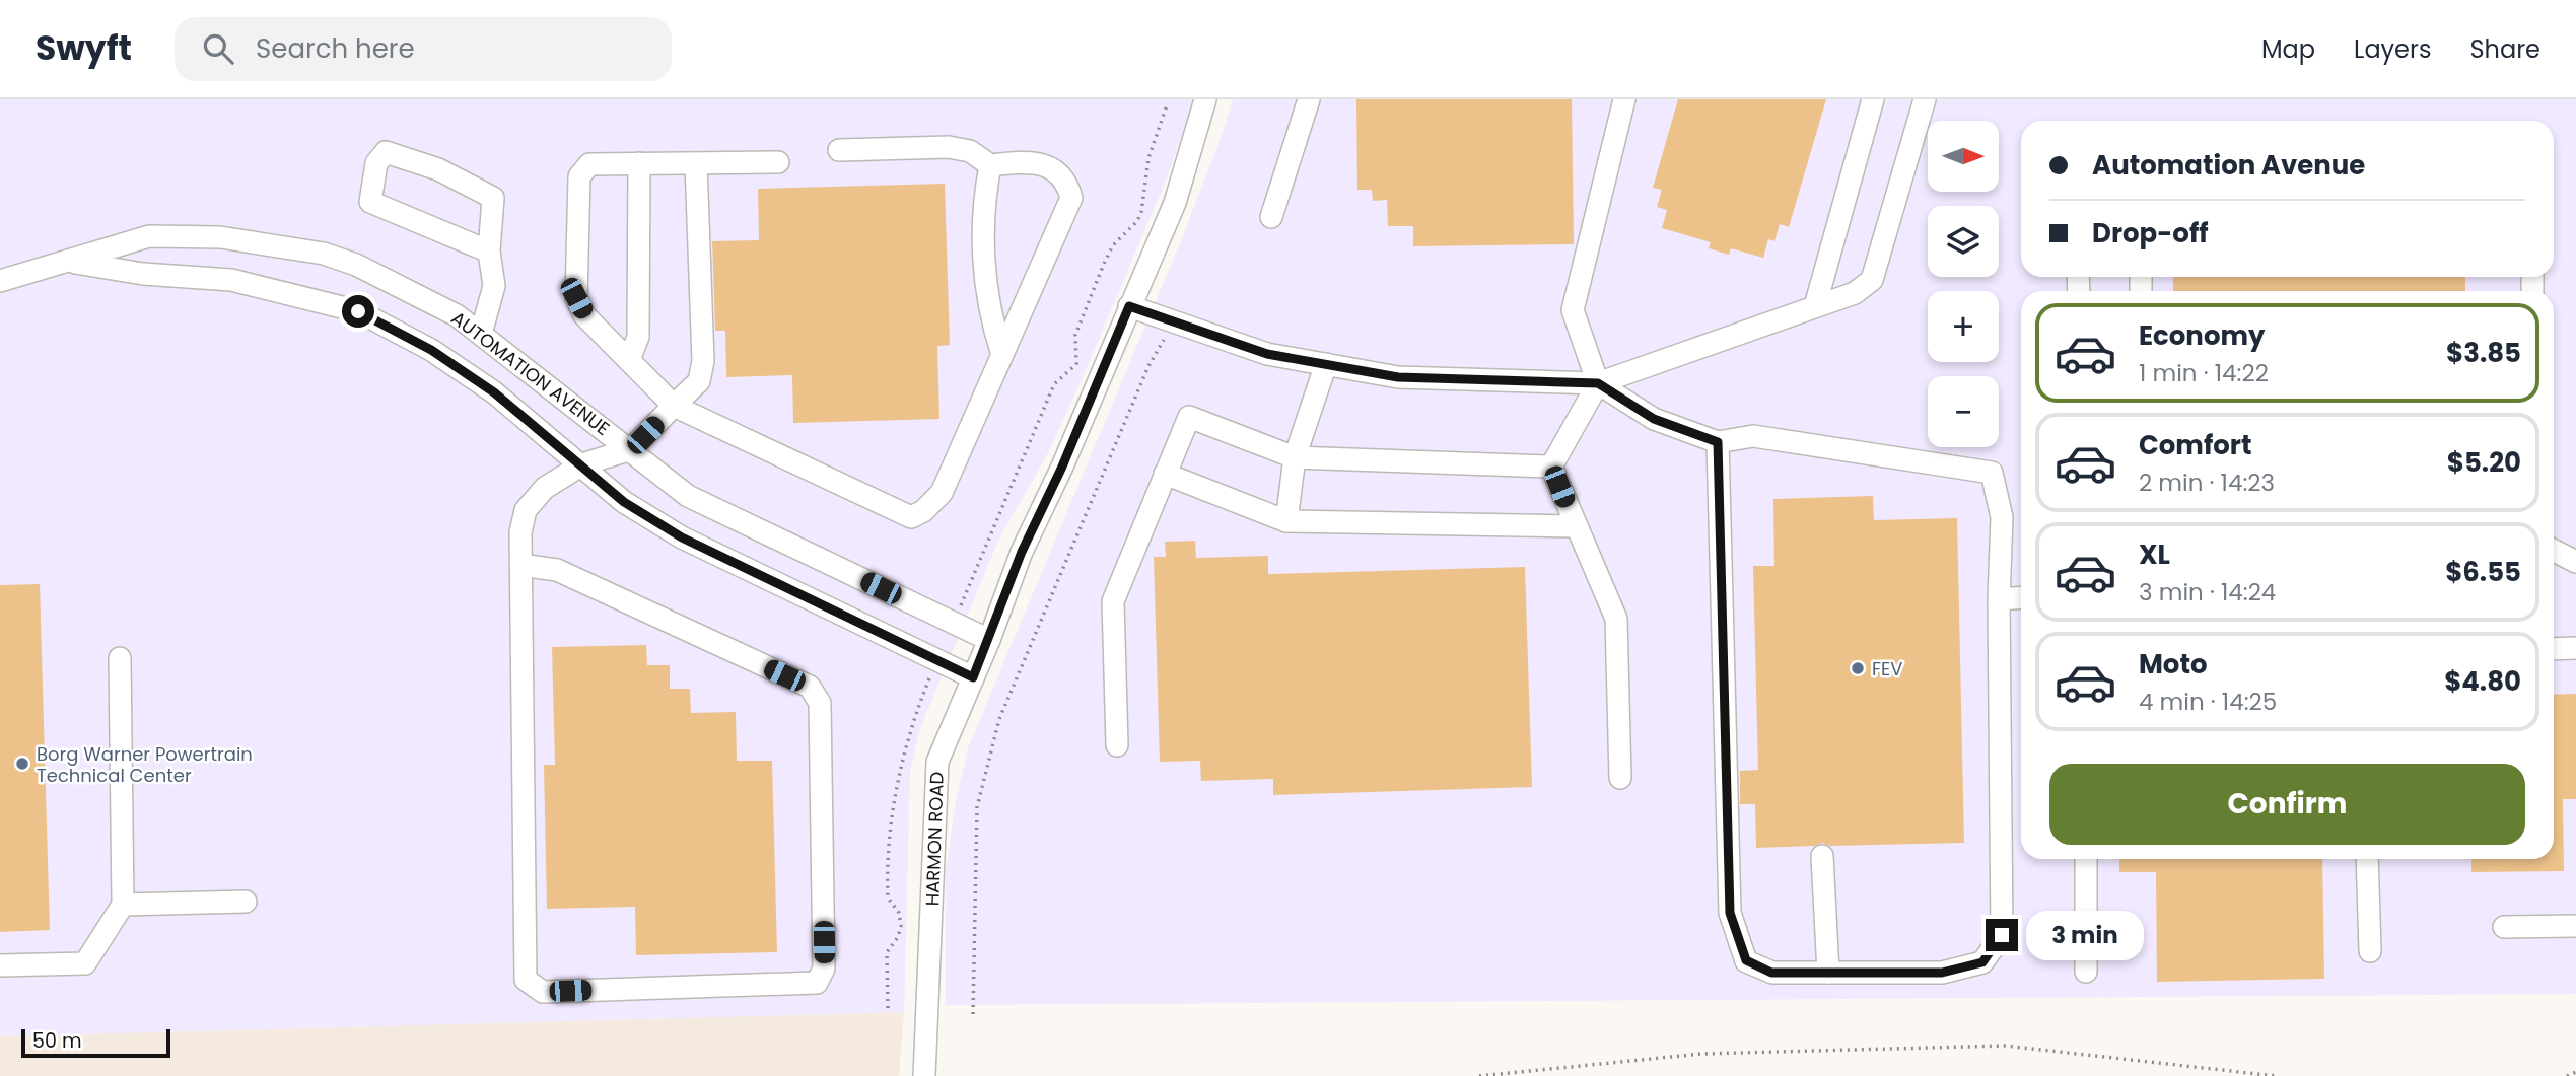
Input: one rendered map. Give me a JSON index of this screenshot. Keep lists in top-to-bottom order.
{
  "streets": {
    "street": ["AUTOMATION AVENUE", "HARMON ROAD"]
  },
  "crossings": [
    ["AUTOMATION AVENUE", "HARMON ROAD"]
  ],
  "places": ["FEV", "Borg Warner Powertrain Technical Center"],
  "scale_bar": "50 m",
  "north": "right",
  "page": {
    "header": "Swyft",
    "search": "Search here",
    "nav": ["Map", "Layers", "Share"],
    "map_buttons": ["+", "−"],
    "banner": ["Automation Avenue", "Drop-off"],
    "list": [
      {
        "name": "Economy",
        "note": "1 min · 14:22",
        "value": "$3.85"
      },
      {
        "name": "Comfort",
        "note": "2 min · 14:23",
        "value": "$5.20"
      },
      {
        "name": "XL",
        "note": "3 min · 14:24",
        "value": "$6.55"
      },
      {
        "name": "Moto",
        "note": "4 min · 14:25",
        "value": "$4.80"
      }
    ],
    "buttons": "Confirm",
    "bubble": "3 min",
    "scale": "50 m"
  }
}
